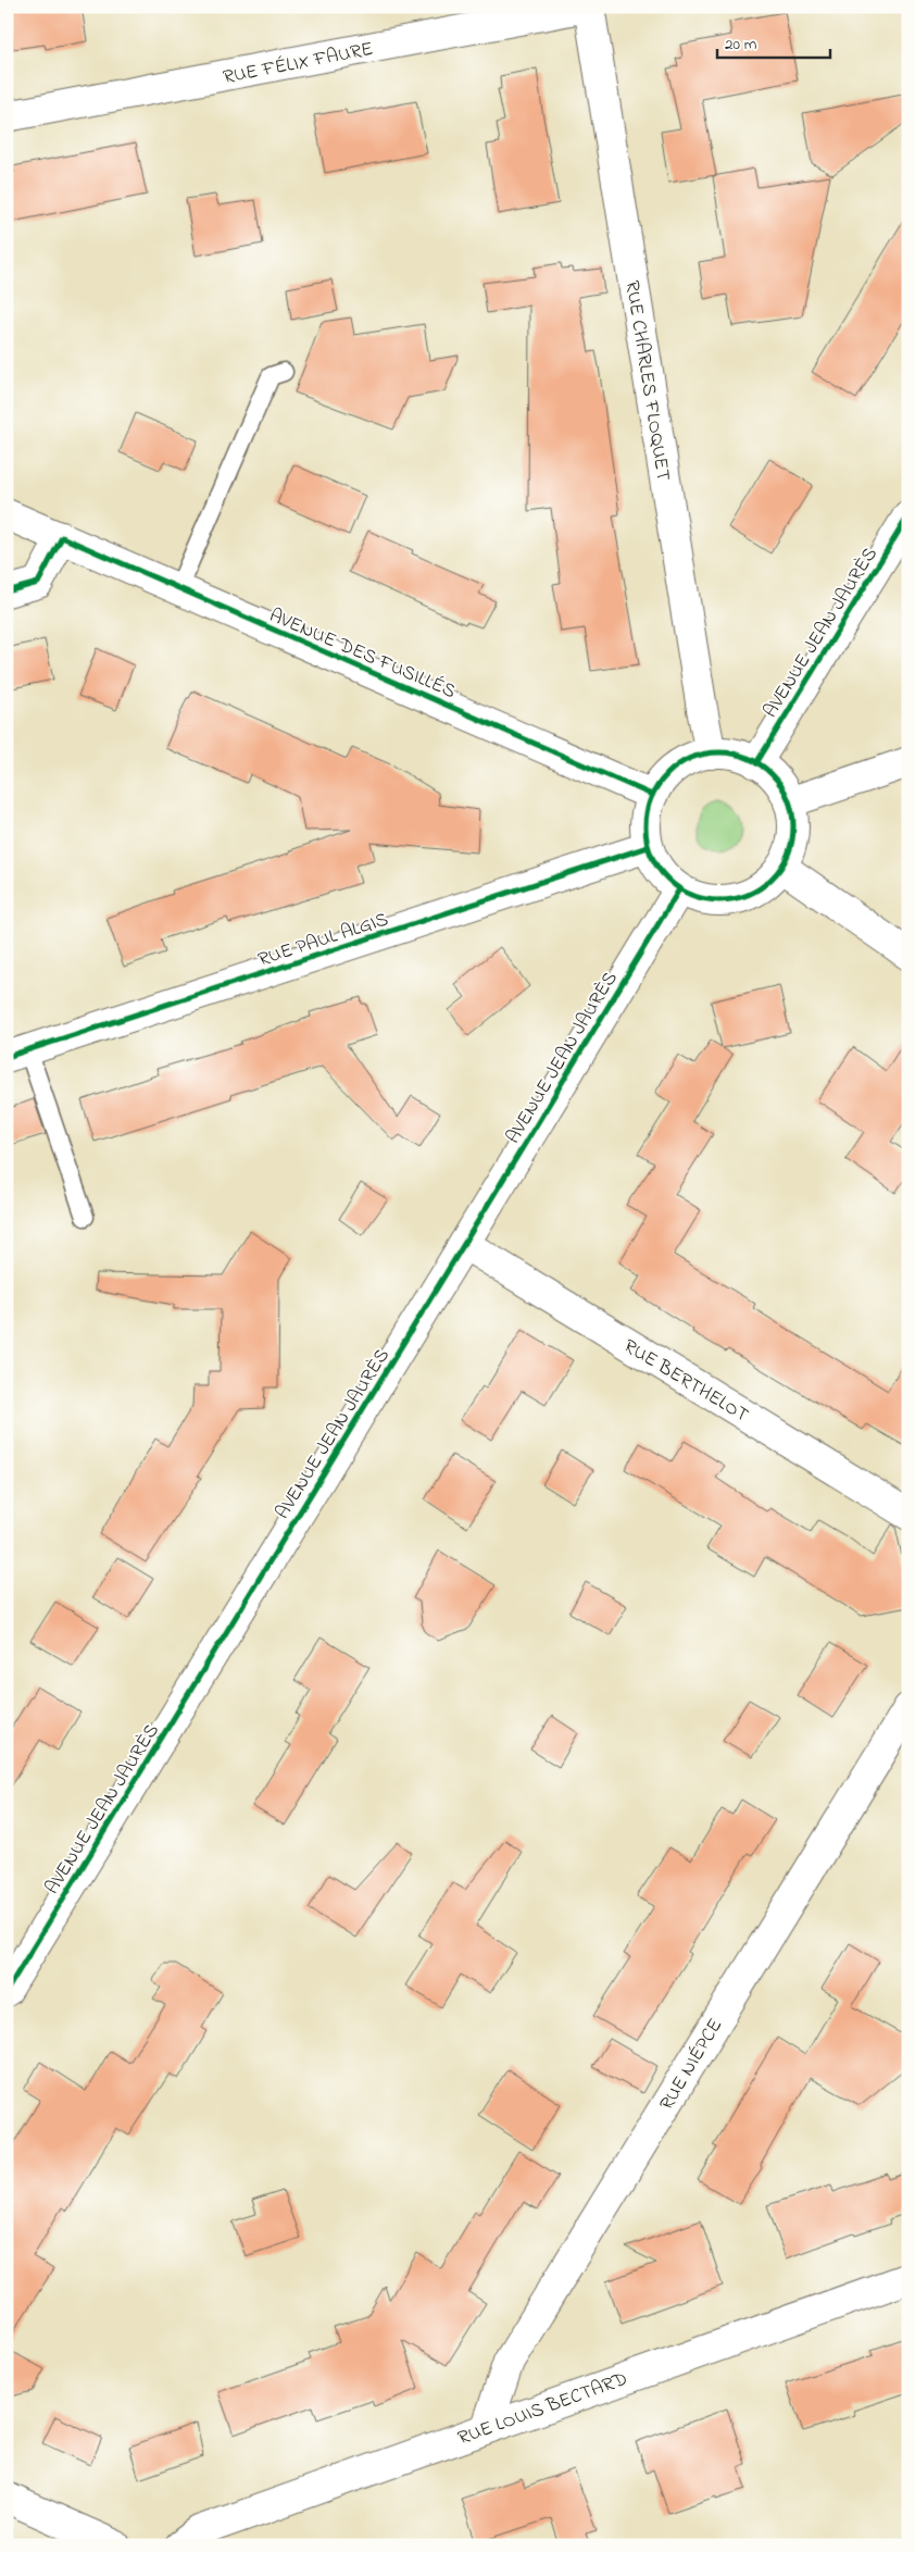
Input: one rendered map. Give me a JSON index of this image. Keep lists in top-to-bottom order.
{
  "streets": {
    "street": [
      "RUE FÉLIX FAURE",
      "RUE CHARLES FLOQUET",
      "AVENUE JEAN JAURÈS",
      "AVENUE DES FUSILLÉS",
      "RUE PAUL ALGIS",
      "RUE BERTHELOT",
      "RUE NIÉPCE",
      "RUE LOUIS BECTARD"
    ]
  },
  "crossings": [
    ["RUE FÉLIX FAURE", "RUE CHARLES FLOQUET"],
    ["RUE CHARLES FLOQUET", "AVENUE JEAN JAURÈS"],
    ["RUE CHARLES FLOQUET", "AVENUE DES FUSILLÉS"],
    ["RUE CHARLES FLOQUET", "RUE PAUL ALGIS"],
    ["AVENUE JEAN JAURÈS", "AVENUE DES FUSILLÉS"],
    ["AVENUE JEAN JAURÈS", "RUE PAUL ALGIS"],
    ["AVENUE JEAN JAURÈS", "RUE BERTHELOT"],
    ["AVENUE DES FUSILLÉS", "RUE PAUL ALGIS"],
    ["RUE NIÉPCE", "RUE LOUIS BECTARD"]
  ],
  "scale_bar": "20 m"
}
